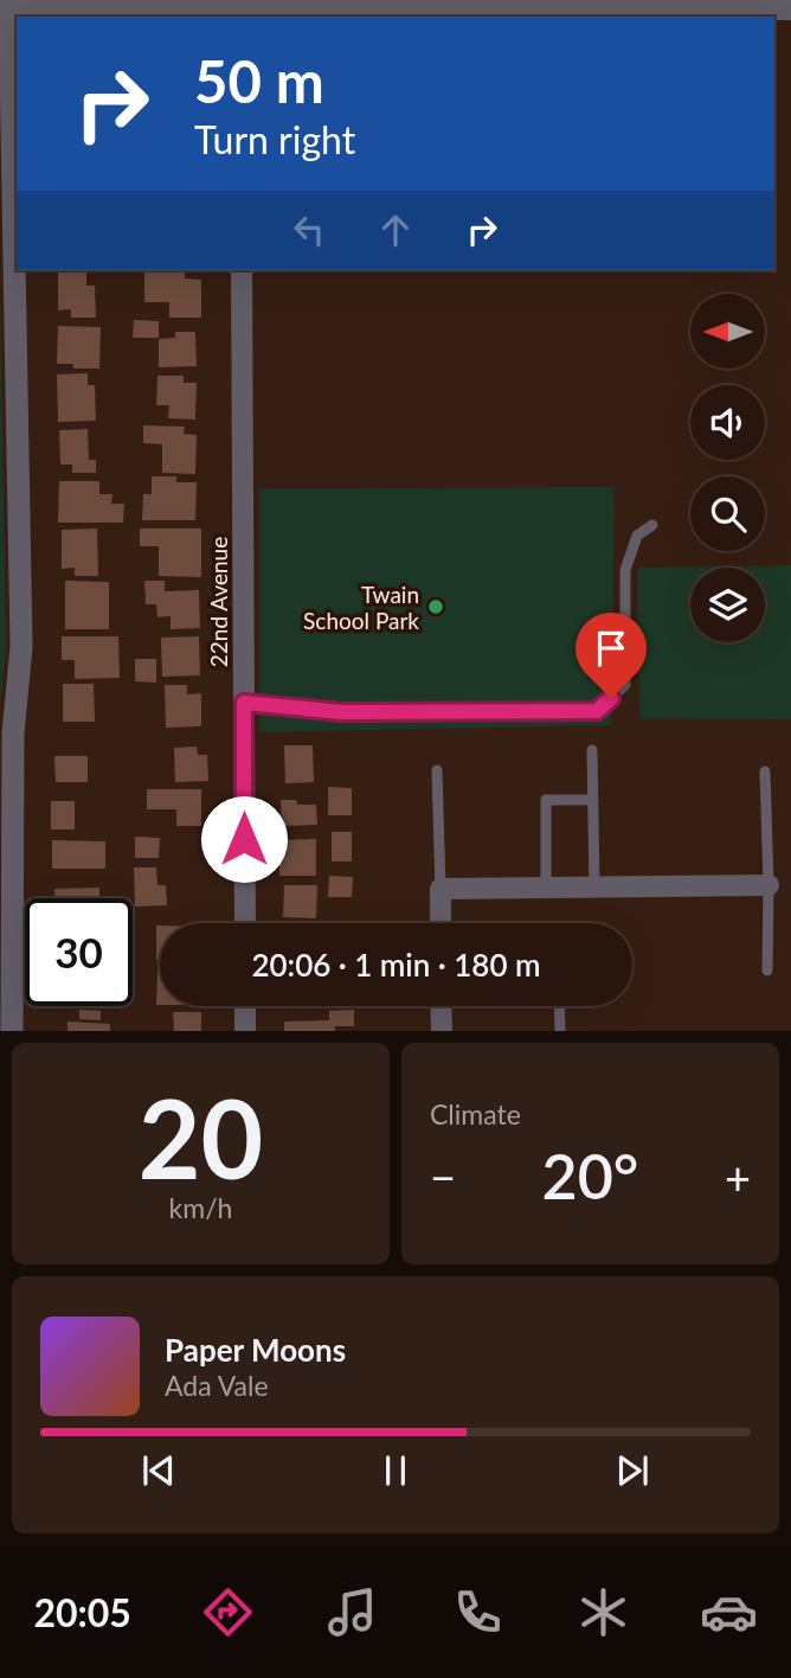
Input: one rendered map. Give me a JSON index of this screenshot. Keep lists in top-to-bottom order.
{
  "streets": {
    "street": ["22nd Avenue"]
  },
  "places": ["Twain School Park"],
  "north": "left",
  "page": {
    "turn": ["50 m", "Turn right"],
    "limit": "30",
    "trip": "20:06 · 1 min · 180 m",
    "tile": [
      ["20", "km/h"],
      "Climate"
    ],
    "heat": ["−", "20°", "+"],
    "song": ["Paper Moons", "Ada Vale"],
    "tabs": "20:05"
  }
}
